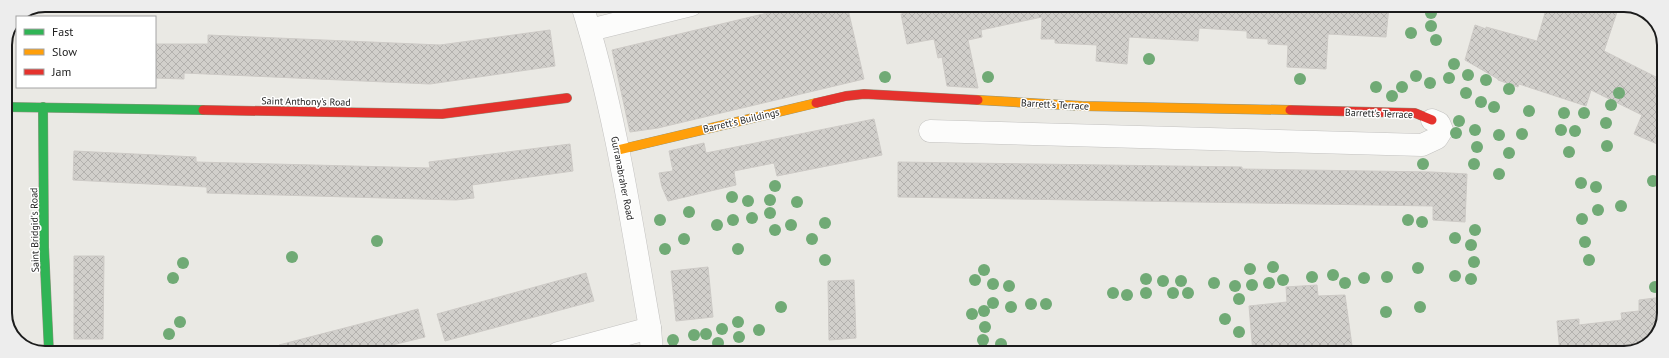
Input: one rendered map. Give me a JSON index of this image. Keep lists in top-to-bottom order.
{
  "streets": {
    "street": [
      "Saint Anthony's Road",
      "Barrett's Terrace",
      "Barrett's Buildings",
      "Gurranabraher Road",
      "Saint Bridgid's Road"
    ]
  },
  "crossings": [
    ["Saint Anthony's Road", "Saint Bridgid's Road"],
    ["Barrett's Terrace", "Barrett's Buildings"],
    ["Barrett's Buildings", "Gurranabraher Road"]
  ],
  "legend": ["Fast", "Slow", "Jam"]
}
